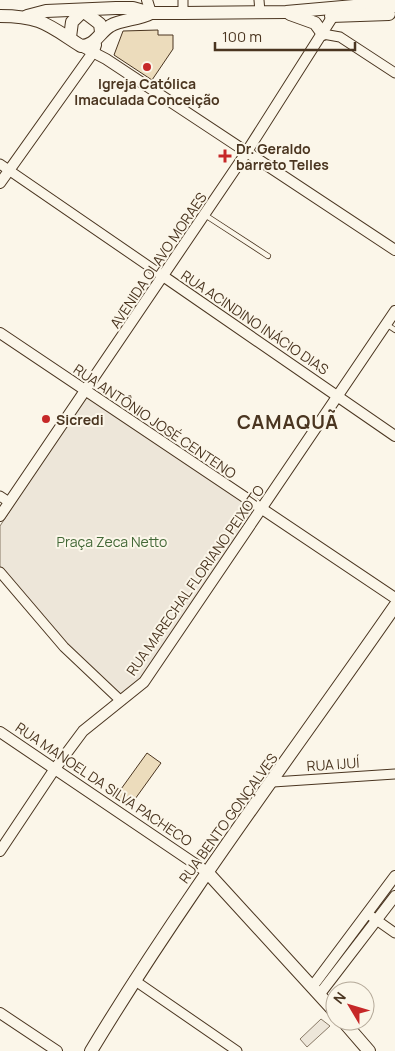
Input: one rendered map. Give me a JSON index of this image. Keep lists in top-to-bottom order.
{
  "streets": {
    "main road": ["RUA MANOEL DA SILVA PACHECO", "RUA BENTO GONÇALVES"],
    "street": [
      "AVENIDA OLAVO MORAES",
      "RUA ACINDINO INÁCIO DIAS",
      "RUA ANTÔNIO JOSÉ CENTENO",
      "RUA MARECHAL FLORIANO PEIXOTO",
      "RUA IJUÍ"
    ]
  },
  "crossings": [
    ["AVENIDA OLAVO MORAES", "RUA ACINDINO INÁCIO DIAS"],
    ["AVENIDA OLAVO MORAES", "RUA ANTÔNIO JOSÉ CENTENO"],
    ["RUA ACINDINO INÁCIO DIAS", "RUA MARECHAL FLORIANO PEIXOTO"],
    ["RUA ANTÔNIO JOSÉ CENTENO", "RUA MARECHAL FLORIANO PEIXOTO"],
    ["RUA MARECHAL FLORIANO PEIXOTO", "RUA MANOEL DA SILVA PACHECO"],
    ["RUA IJUÍ", "RUA BENTO GONÇALVES"],
    ["RUA MANOEL DA SILVA PACHECO", "RUA BENTO GONÇALVES"]
  ],
  "districts": ["CAMAQUÃ"],
  "parks": ["Praça Zeca Netto"],
  "places": {
    "other": ["Igreja Católica Imaculada Conceição", "Sicredi"],
    "health": ["Dr. Geraldo barreto Telles"]
  },
  "scale_bar": "100 m",
  "north": "top left"
}
